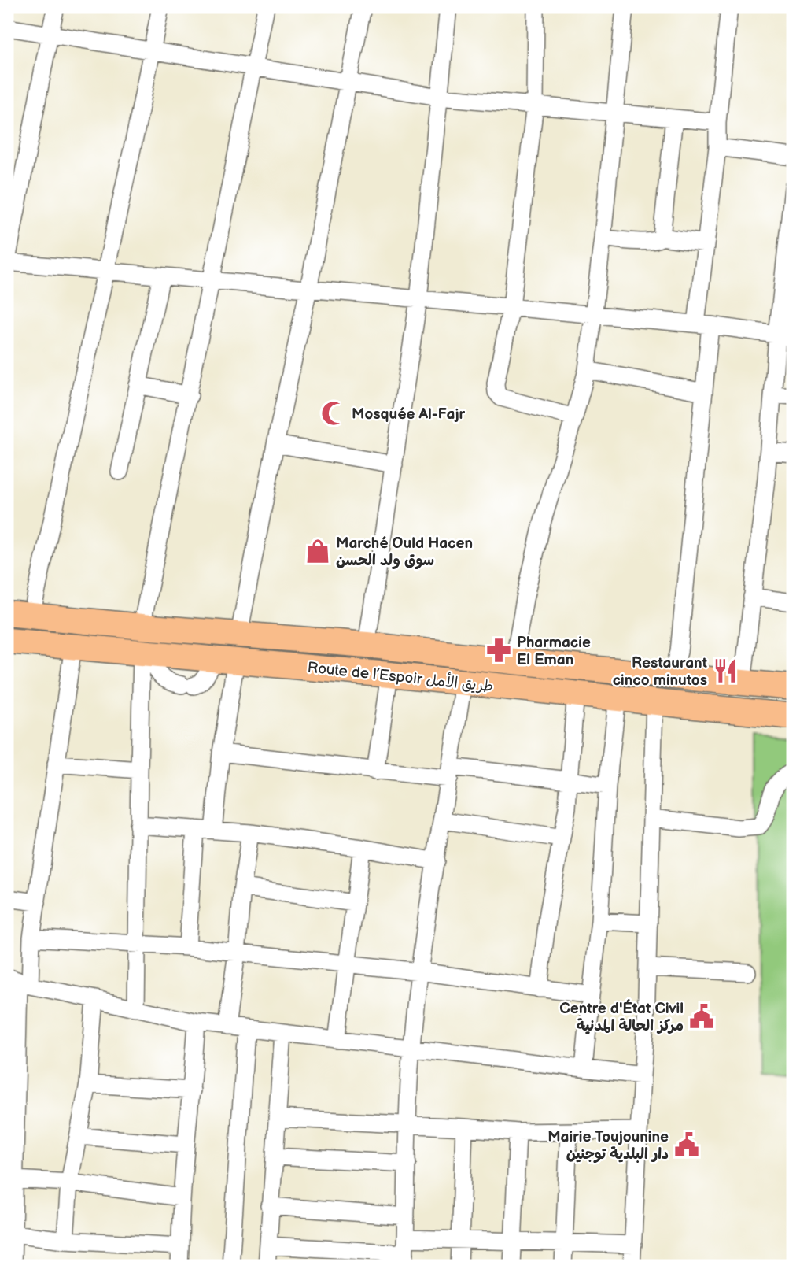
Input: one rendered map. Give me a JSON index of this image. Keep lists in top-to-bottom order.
{
  "streets": {
    "highway": ["Route de l’Espoir طريق الأمل"]
  },
  "places": {
    "mosque": ["Mosquée Al-Fajr"],
    "shop": ["Marché Ould Hacen سوق ولد الحسن"],
    "pharmacy": ["Pharmacie El Eman"],
    "restaurant": ["Restaurant cinco minutos"],
    "public building": ["Centre d'État Civil مركز الحالة المدنية", "Mairie Toujounine دار البلدية توجنين"]
  }
}
